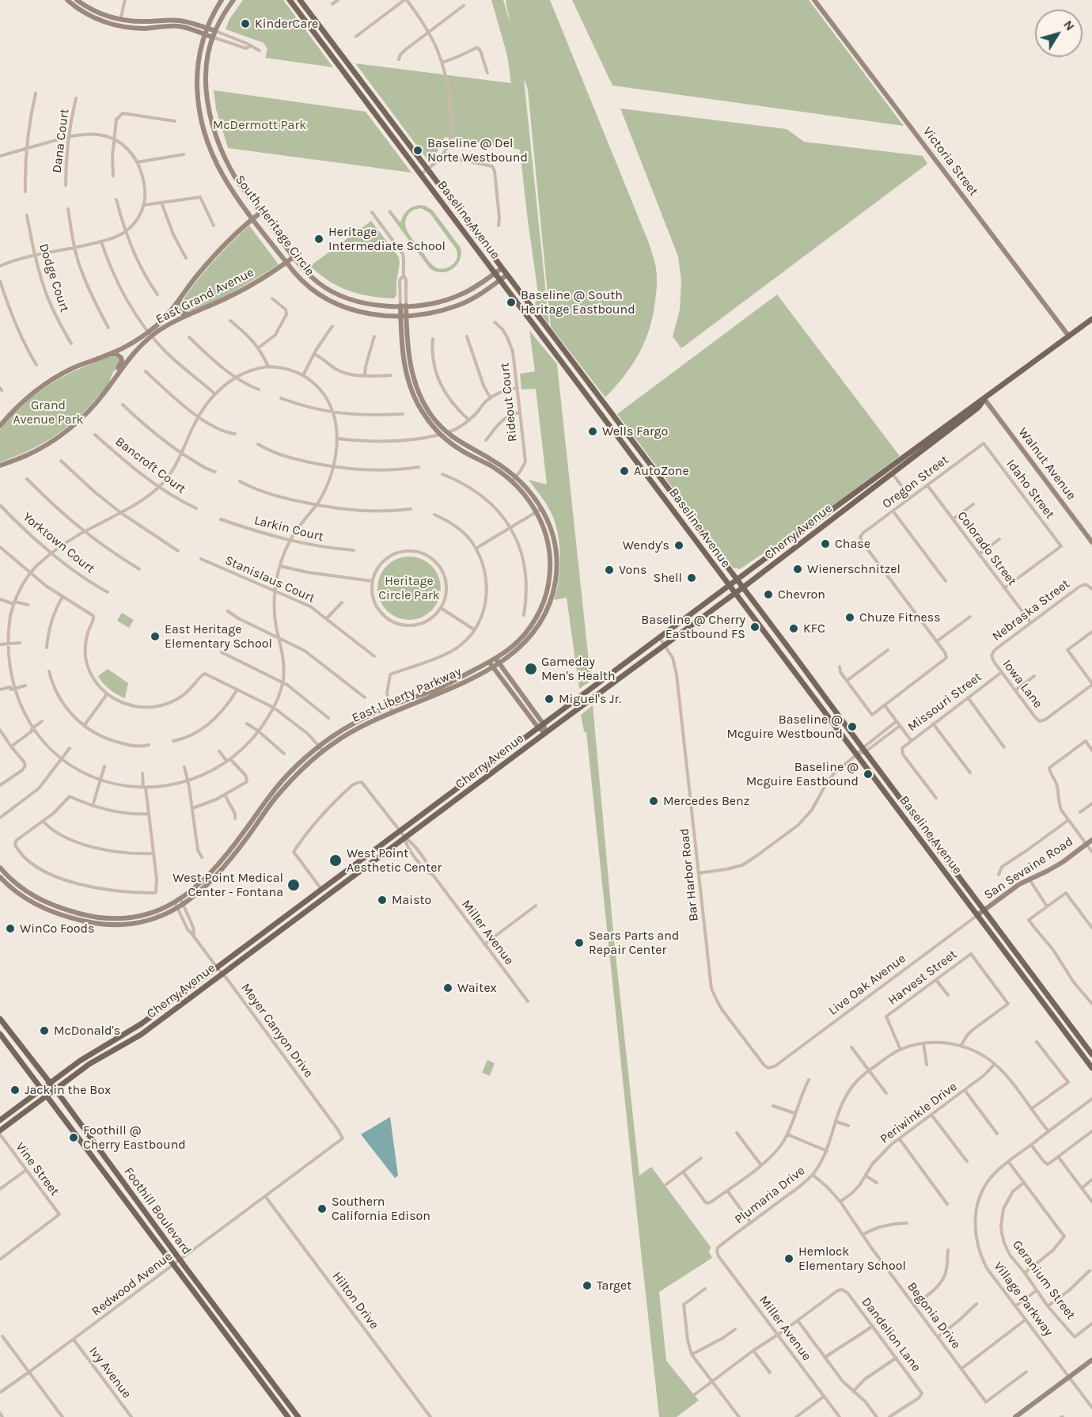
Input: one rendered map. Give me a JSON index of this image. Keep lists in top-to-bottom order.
{
  "streets": {
    "main road": ["Baseline Avenue", "Cherry Avenue", "Foothill Boulevard"],
    "street": [
      "Dana Court",
      "Victoria Street",
      "South Heritage Circle",
      "Dodge Court",
      "East Grand Avenue",
      "Rideout Court",
      "Walnut Avenue",
      "Bancroft Court",
      "Oregon Street",
      "Idaho Street",
      "Larkin Court",
      "Yorktown Court",
      "Colorado Street",
      "Stanislaus Court",
      "Nebraska Street",
      "Iowa Lane",
      "East Liberty Parkway",
      "Missouri Street",
      "San Sevaine Road",
      "Bar Harbor Road",
      "Miller Avenue",
      "Harvest Street",
      "Live Oak Avenue",
      "Meyer Canyon Drive",
      "Periwinkle Drive",
      "Vine Street",
      "Plumaria Drive",
      "Geranium Street",
      "Redwood Avenue",
      "Village Parkway",
      "Hilton Drive",
      "Begonia Drive",
      "Dandelion Lane",
      "Ivy Avenue"
    ]
  },
  "crossings": [
    ["Victoria Street", "Cherry Avenue"],
    ["Baseline Avenue", "South Heritage Circle"],
    ["Baseline Avenue", "Cherry Avenue"],
    ["Baseline Avenue", "San Sevaine Road"],
    ["Baseline Avenue", "Live Oak Avenue"],
    ["South Heritage Circle", "East Grand Avenue"],
    ["South Heritage Circle", "East Liberty Parkway"],
    ["Rideout Court", "East Liberty Parkway"],
    ["Walnut Avenue", "Cherry Avenue"],
    ["Oregon Street", "Idaho Street"],
    ["Oregon Street", "Colorado Street"],
    ["Idaho Street", "Colorado Street"],
    ["Cherry Avenue", "Bar Harbor Road"],
    ["Cherry Avenue", "Miller Avenue"],
    ["Cherry Avenue", "Meyer Canyon Drive"],
    ["Cherry Avenue", "Foothill Boulevard"],
    ["Colorado Street", "Nebraska Street"],
    ["Nebraska Street", "Iowa Lane"],
    ["Iowa Lane", "Missouri Street"],
    ["East Liberty Parkway", "Meyer Canyon Drive"],
    ["San Sevaine Road", "Live Oak Avenue"],
    ["Bar Harbor Road", "Live Oak Avenue"],
    ["Miller Avenue", "Plumaria Drive"],
    ["Harvest Street", "Plumaria Drive"],
    ["Meyer Canyon Drive", "Redwood Avenue"],
    ["Periwinkle Drive", "Plumaria Drive"],
    ["Periwinkle Drive", "Begonia Drive"],
    ["Plumaria Drive", "Village Parkway"],
    ["Plumaria Drive", "Begonia Drive"],
    ["Foothill Boulevard", "Redwood Avenue"],
    ["Redwood Avenue", "Hilton Drive"],
    ["Redwood Avenue", "Ivy Avenue"]
  ],
  "parks": ["McDermott Park", "Grand Avenue Park", "Heritage Circle Park"],
  "places": [
    "KinderCare",
    "Baseline @ Del Norte Westbound",
    "Heritage Intermediate School",
    "Baseline @ South Heritage Eastbound",
    "Wells Fargo",
    "AutoZone",
    "Chase",
    "Wendy's",
    "Wienerschnitzel",
    "Vons",
    "Shell",
    "Chevron",
    "Chuze Fitness",
    "Baseline @ Cherry Eastbound FS",
    "KFC",
    "East Heritage Elementary School",
    "Gameday Men's Health",
    "Miguel's Jr.",
    "Baseline @ Mcguire Westbound",
    "Baseline @ Mcguire Eastbound",
    "Mercedes Benz",
    "West Point Aesthetic Center",
    "West Point Medical Center - Fontana",
    "Maisto",
    "WinCo Foods",
    "Sears Parts and Repair Center",
    "Waitex",
    "McDonald's",
    "Jack in the Box",
    "Foothill @ Cherry Eastbound",
    "Southern California Edison",
    "Hemlock Elementary School",
    "Target"
  ],
  "north": "top right"
}
